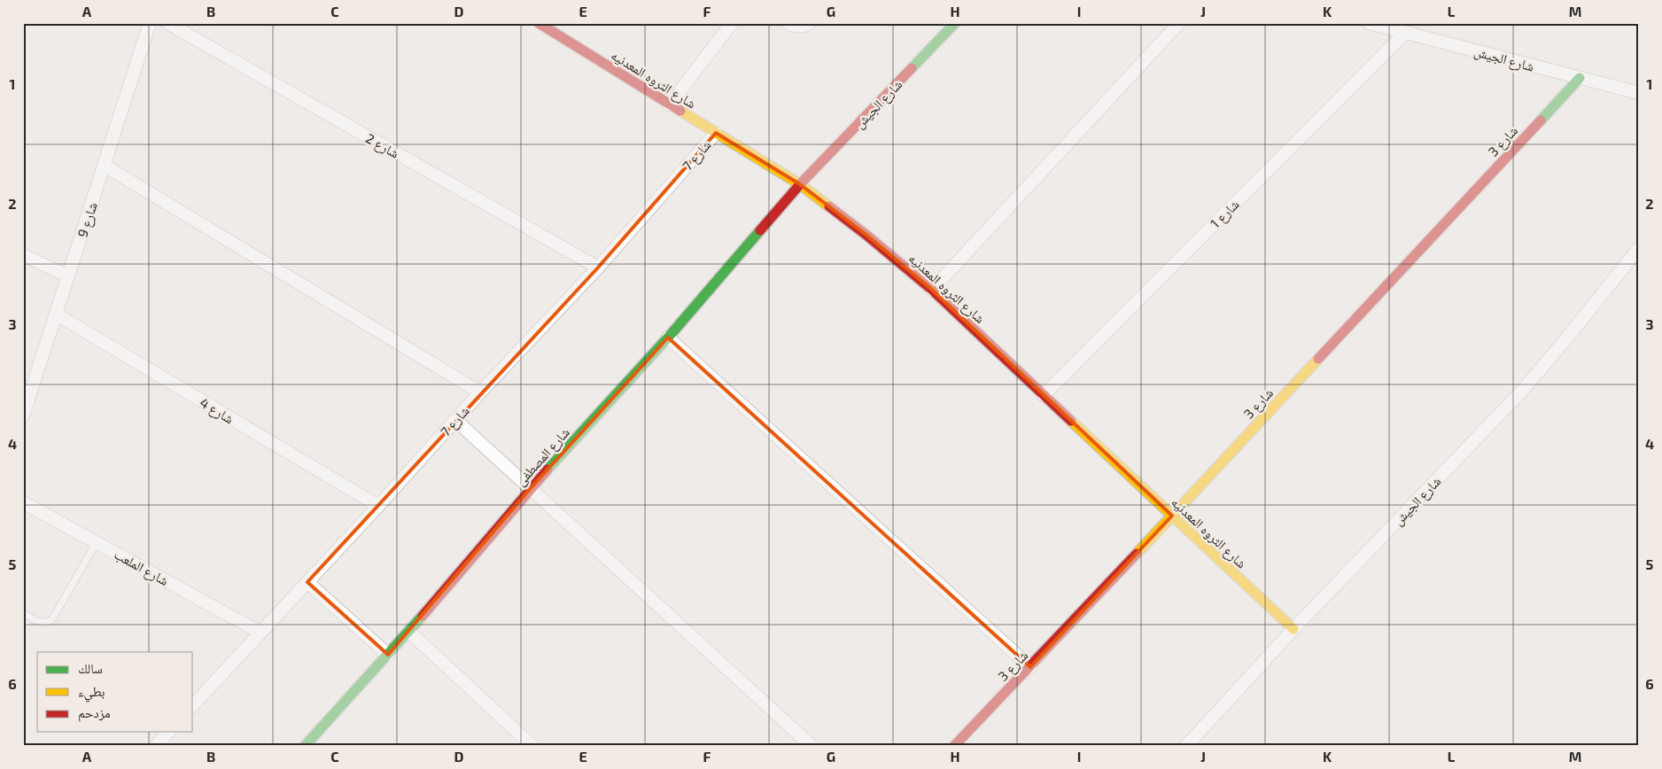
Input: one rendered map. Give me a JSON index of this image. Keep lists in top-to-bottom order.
{
  "streets": {
    "street": [
      "شارع الجيش",
      "شارع الثروه المعدنيه",
      "شارع 3",
      "شارع 2",
      "شارع 7",
      "شارع 1",
      "شارع 9",
      "شارع 4",
      "شارع المصطفى",
      "شارع الملعب"
    ]
  },
  "crossings": [
    ["شارع الجيش", "شارع الثروه المعدنيه"],
    ["شارع الجيش", "شارع 3"],
    ["شارع الجيش", "شارع 1"],
    ["شارع الجيش", "شارع المصطفى"],
    ["شارع الثروه المعدنيه", "شارع 3"],
    ["شارع الثروه المعدنيه", "شارع 7"],
    ["شارع الثروه المعدنيه", "شارع 1"],
    ["شارع الثروه المعدنيه", "شارع المصطفى"],
    ["شارع 2", "شارع 7"],
    ["شارع 7", "شارع 4"],
    ["شارع 7", "شارع الملعب"],
    ["شارع 9", "شارع 4"]
  ],
  "legend": ["سالك", "بطيء", "مزدحم"],
  "grid": {
    "columns": [
      "A",
      "B",
      "C",
      "D",
      "E",
      "F",
      "G",
      "H",
      "I",
      "J",
      "K",
      "L",
      "M"
    ],
    "rows": [
      "1",
      "2",
      "3",
      "4",
      "5",
      "6"
    ]
  }
}
